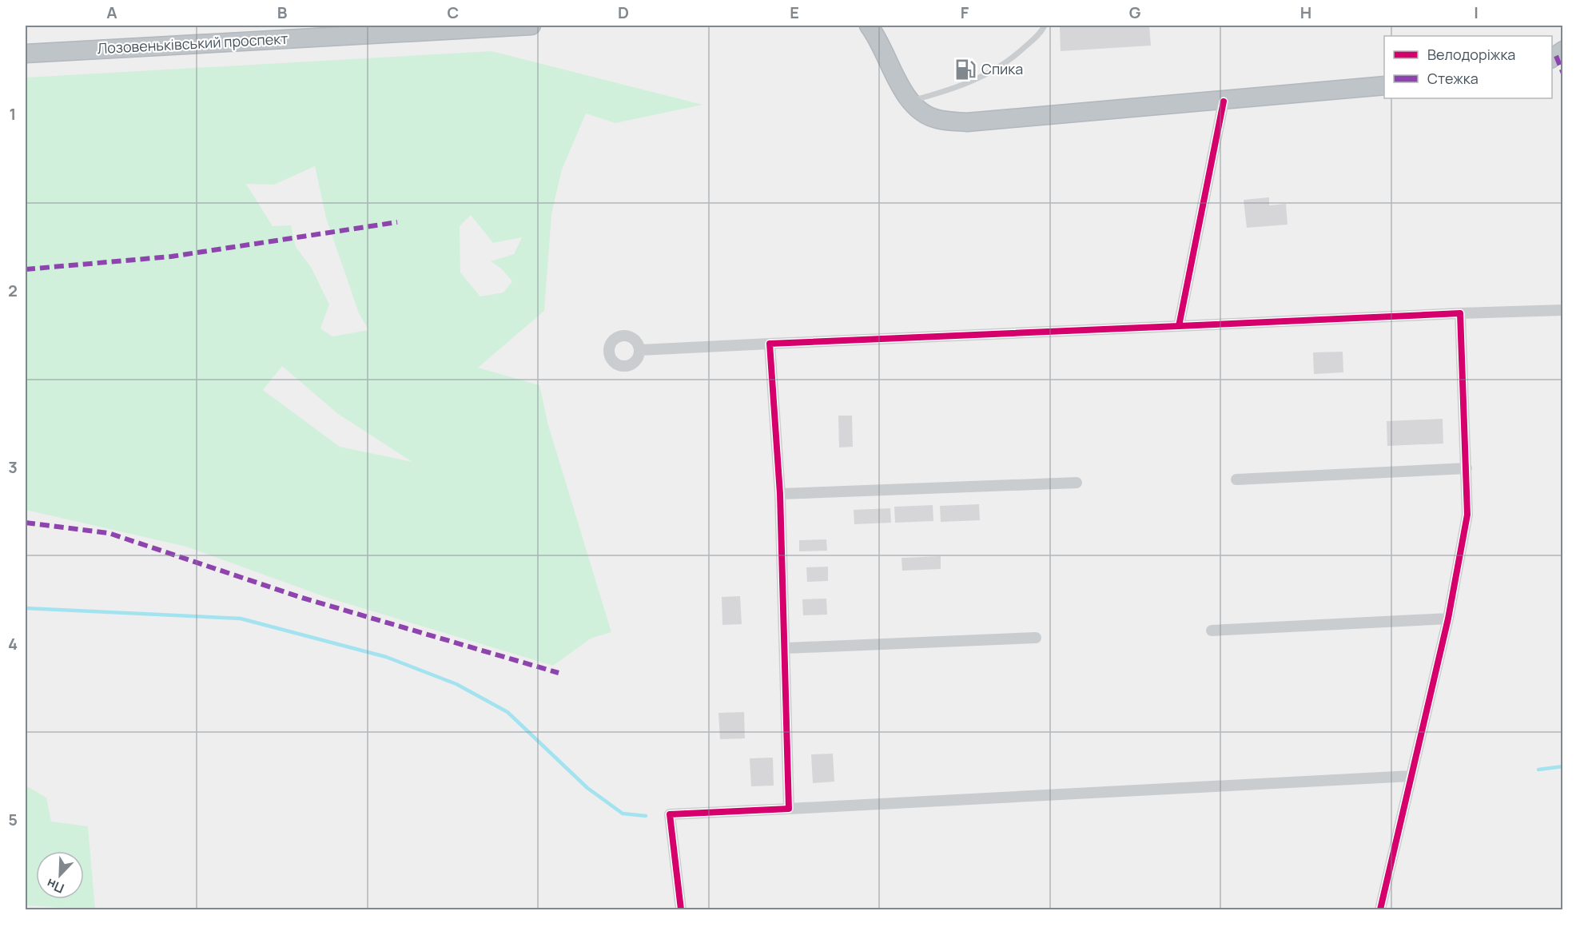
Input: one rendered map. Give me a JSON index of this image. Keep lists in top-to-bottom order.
{
  "streets": {
    "highway": ["Лозовеньківський проспект"]
  },
  "places": {
    "fuel station": ["Спика"]
  },
  "legend": ["Велодоріжка", "Стежка"],
  "north": "bottom left",
  "grid": {
    "columns": [
      "A",
      "B",
      "C",
      "D",
      "E",
      "F",
      "G",
      "H",
      "I"
    ],
    "rows": [
      "1",
      "2",
      "3",
      "4",
      "5"
    ]
  }
}
